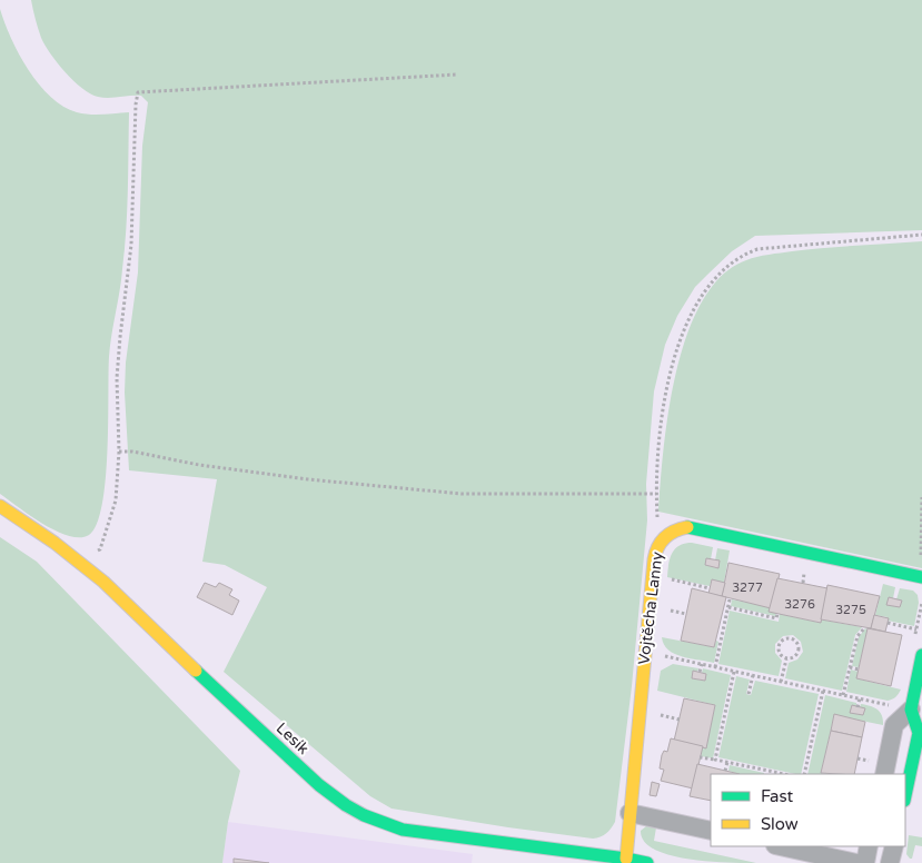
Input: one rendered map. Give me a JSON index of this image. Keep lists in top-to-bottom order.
{
  "streets": {
    "street": ["Vojtěcha Lanny", "Lesík"]
  },
  "crossings": [
    ["Vojtěcha Lanny", "Lesík"]
  ],
  "house_numbers": ["3277", "3276", "3275"],
  "legend": ["Fast", "Slow"]
}
